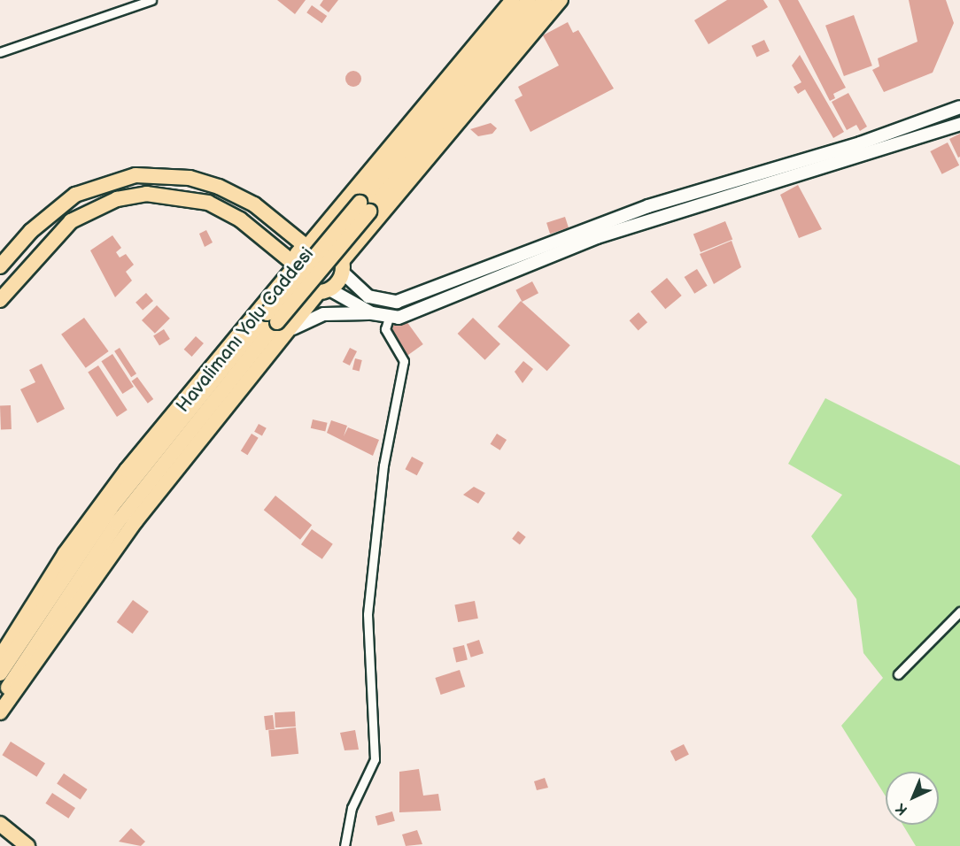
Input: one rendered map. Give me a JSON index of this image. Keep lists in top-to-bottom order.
{
  "streets": {
    "highway": ["Havalimanı Yolu Caddesi"]
  },
  "north": "bottom left"
}
